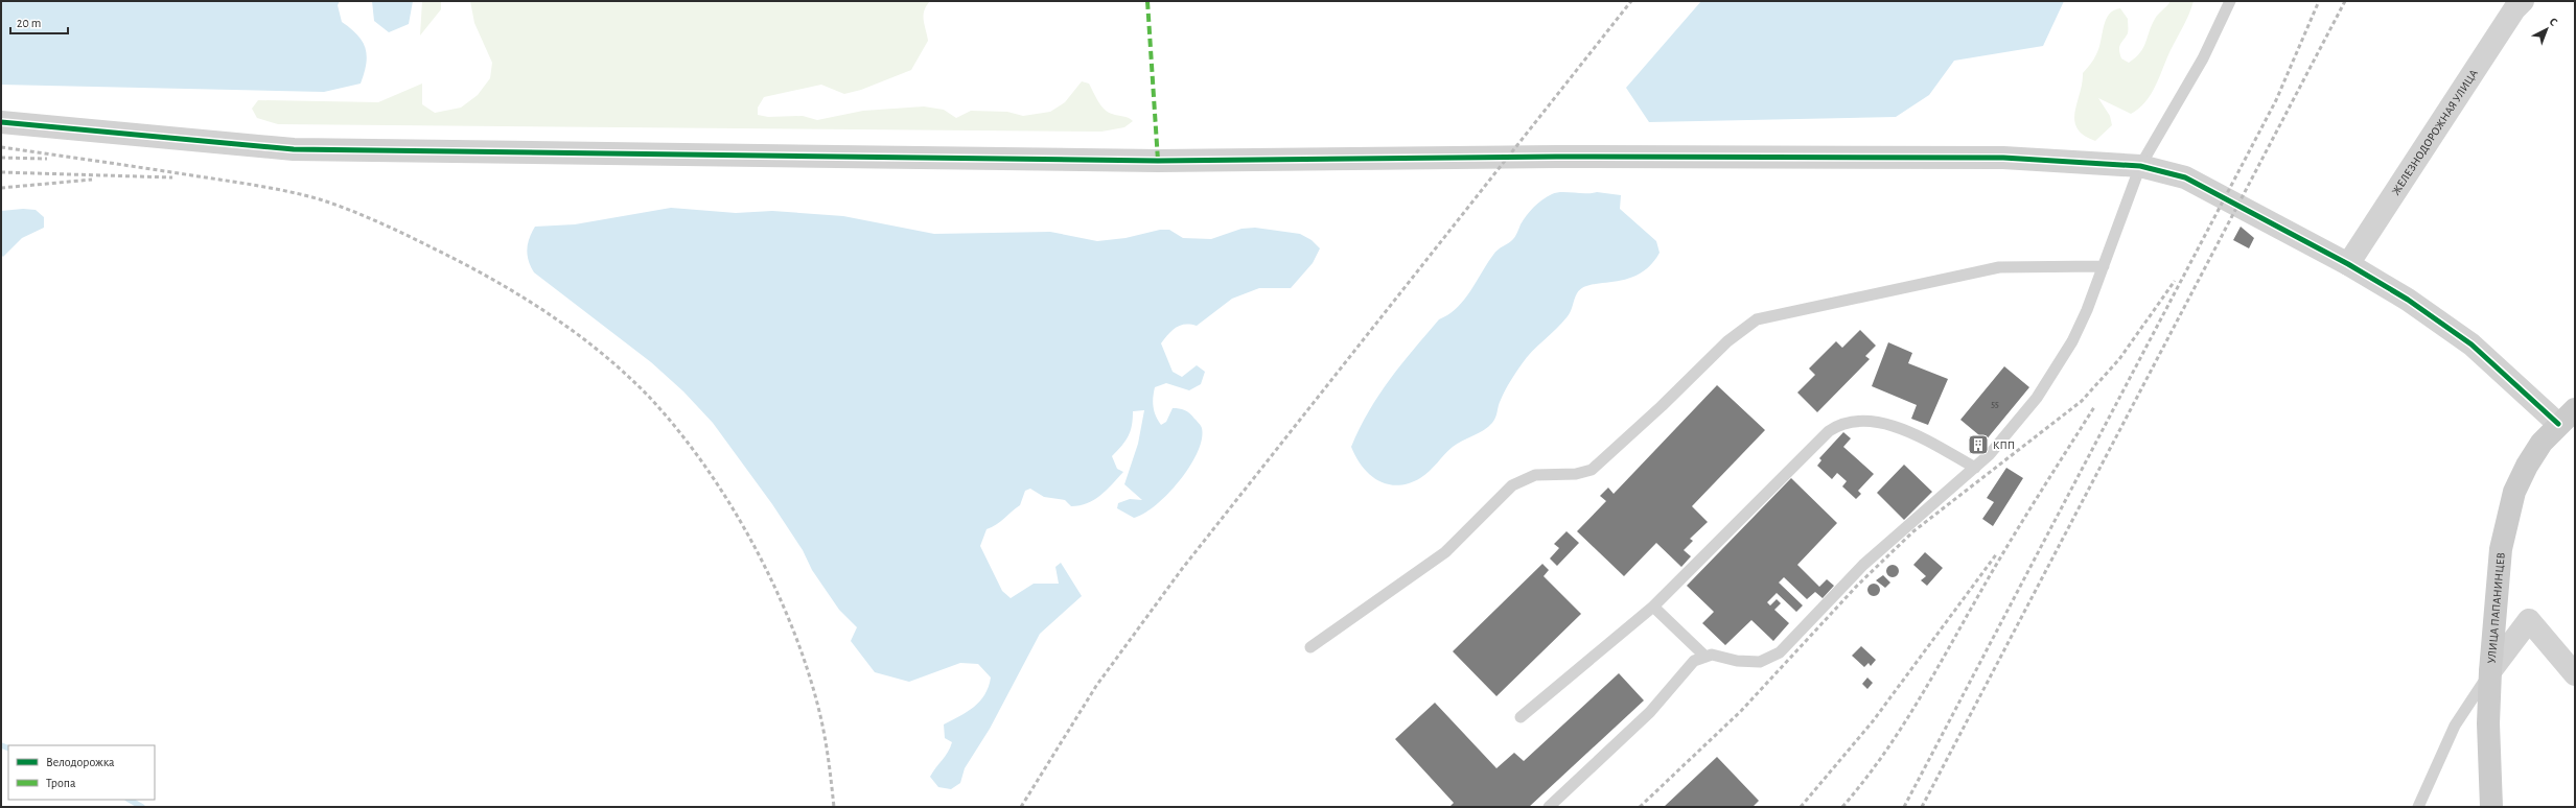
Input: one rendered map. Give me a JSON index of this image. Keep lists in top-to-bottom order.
{
  "streets": {
    "main road": ["УЛИЦА ПАПАНИНЦЕВ"],
    "street": ["ЖЕЛЕЗНОДОРОЖНАЯ УЛИЦА"]
  },
  "places": {
    "building": ["КПП"]
  },
  "house_numbers": ["55"],
  "legend": ["Велодорожка", "Тропа"],
  "scale_bar": "20 m",
  "north": "top right"
}
